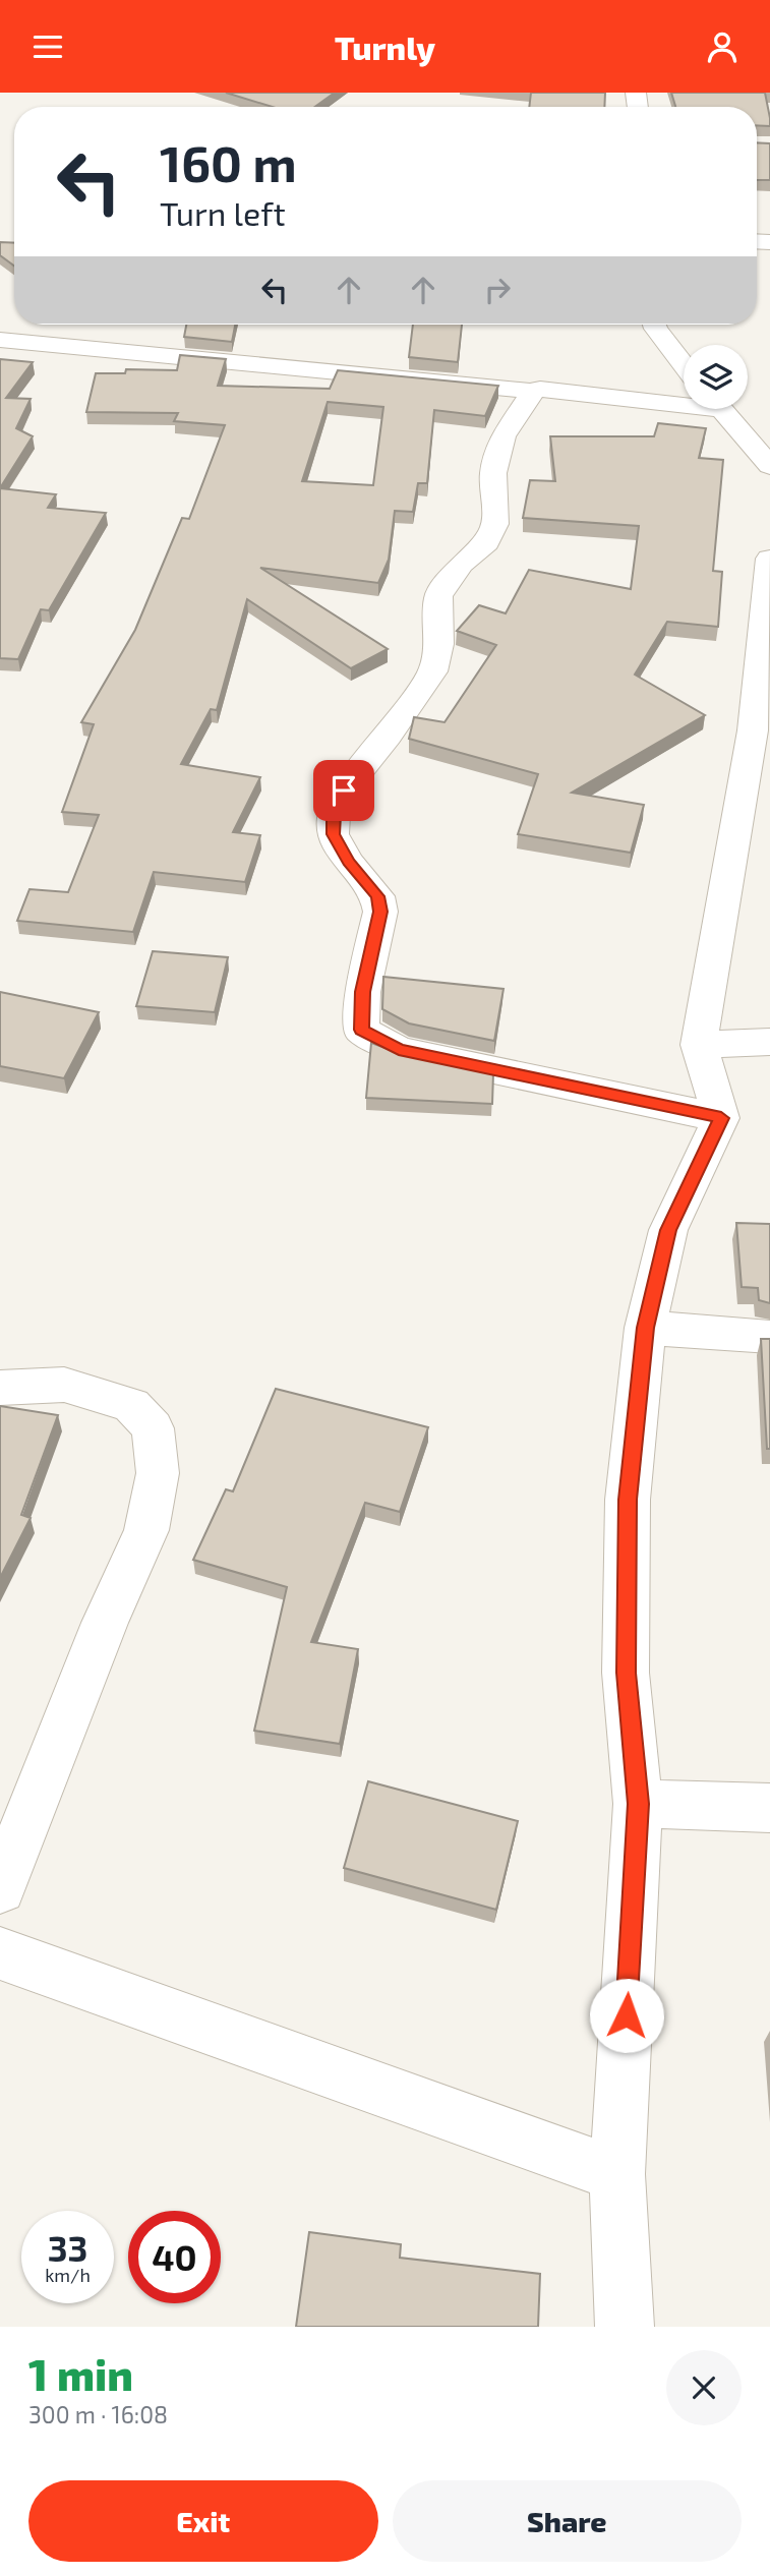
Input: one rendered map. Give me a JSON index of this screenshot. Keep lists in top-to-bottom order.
{
  "page": {
    "header": "Turnly",
    "turn": ["160 m", "Turn left"],
    "speed": "33 km/h",
    "limit": "40",
    "heading": ["1 min", "300 m · 16:08"],
    "buttons": ["Exit", "Share"]
  }
}
